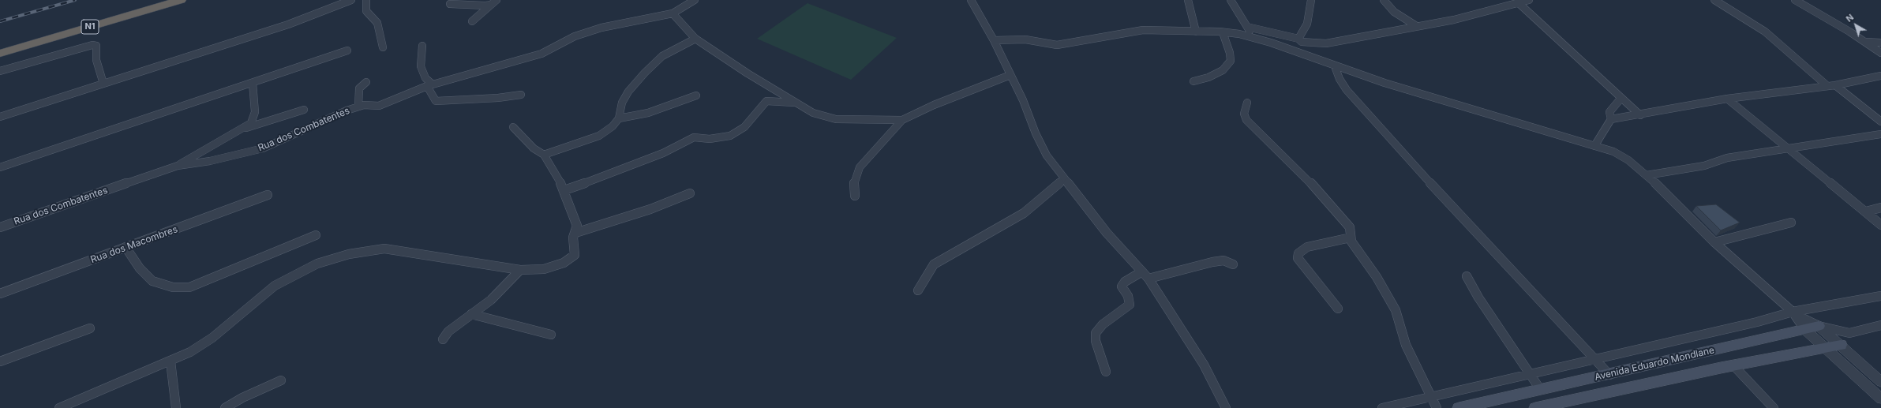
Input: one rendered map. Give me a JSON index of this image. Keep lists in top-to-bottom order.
{
  "streets": {
    "highway": ["N1"],
    "main road": ["Avenida Eduardo Mondlane"],
    "street": ["Rua dos Combatentes", "Rua dos Macombres"]
  },
  "north": "top left"
}
